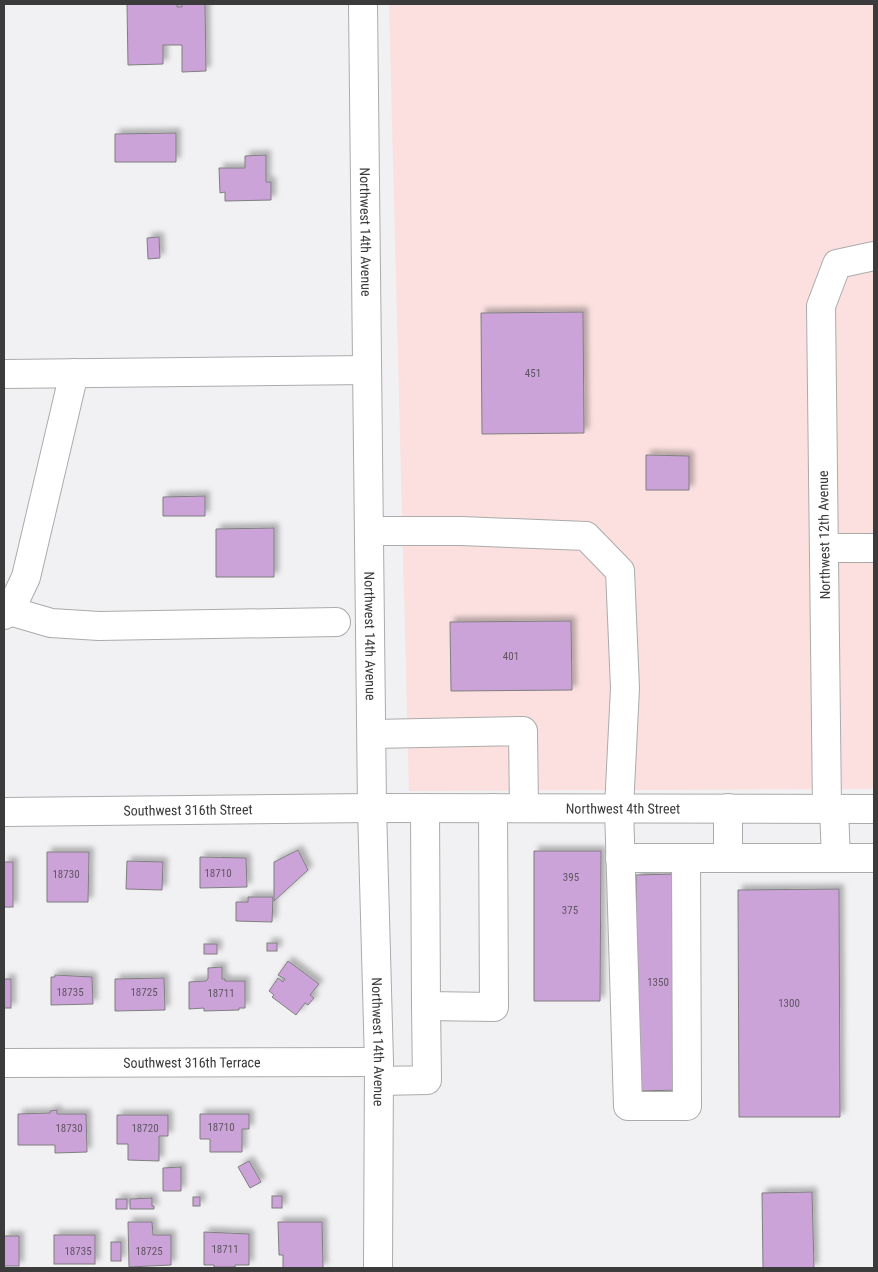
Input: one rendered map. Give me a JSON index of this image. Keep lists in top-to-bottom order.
{
  "streets": {
    "street": [
      "Northwest 14th Avenue",
      "Northwest 12th Avenue",
      "Northwest 4th Street",
      "Southwest 316th Street",
      "Southwest 316th Terrace"
    ]
  },
  "crossings": [
    ["Northwest 14th Avenue", "Northwest 4th Street"],
    ["Northwest 14th Avenue", "Southwest 316th Street"],
    ["Northwest 14th Avenue", "Southwest 316th Terrace"],
    ["Northwest 12th Avenue", "Northwest 4th Street"],
    ["Northwest 4th Street", "Southwest 316th Street"]
  ],
  "house_numbers": [
    "451",
    "401",
    "18710",
    "18730",
    "395",
    "375",
    "1350",
    "18735",
    "18725",
    "18711",
    "1300",
    "18710",
    "18730",
    "18720",
    "18711",
    "18735",
    "18725"
  ]
}
